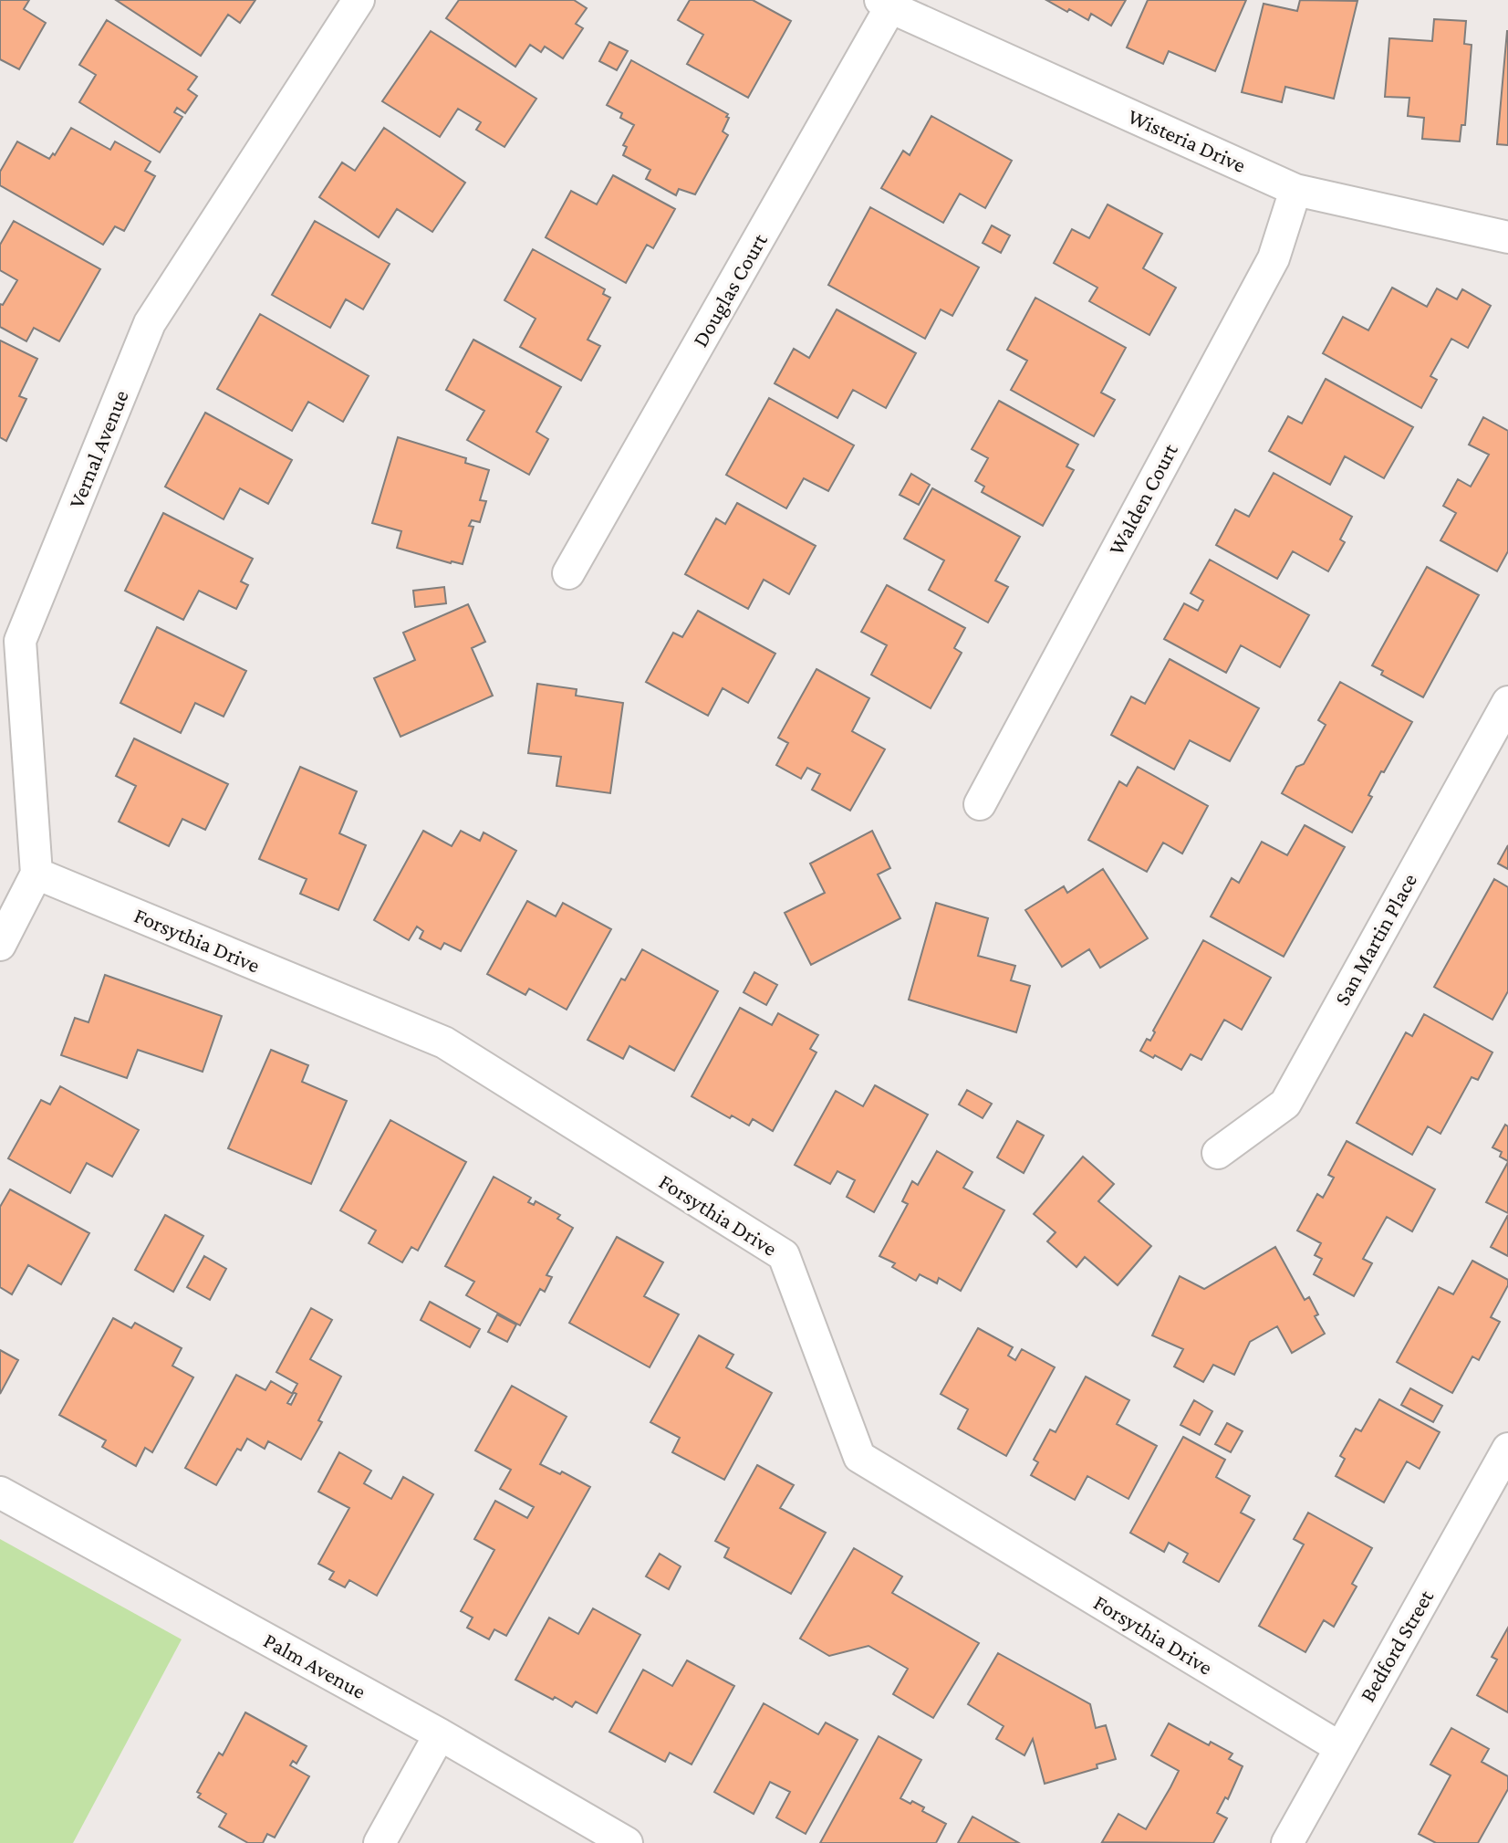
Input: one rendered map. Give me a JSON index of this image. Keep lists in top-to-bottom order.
{
  "streets": {
    "street": [
      "Wisteria Drive",
      "Douglas Court",
      "Vernal Avenue",
      "Walden Court",
      "San Martin Place",
      "Forsythia Drive",
      "Bedford Street",
      "Palm Avenue"
    ]
  },
  "crossings": [
    ["Wisteria Drive", "Douglas Court"],
    ["Wisteria Drive", "Walden Court"],
    ["Vernal Avenue", "Forsythia Drive"],
    ["Forsythia Drive", "Bedford Street"]
  ]
}
